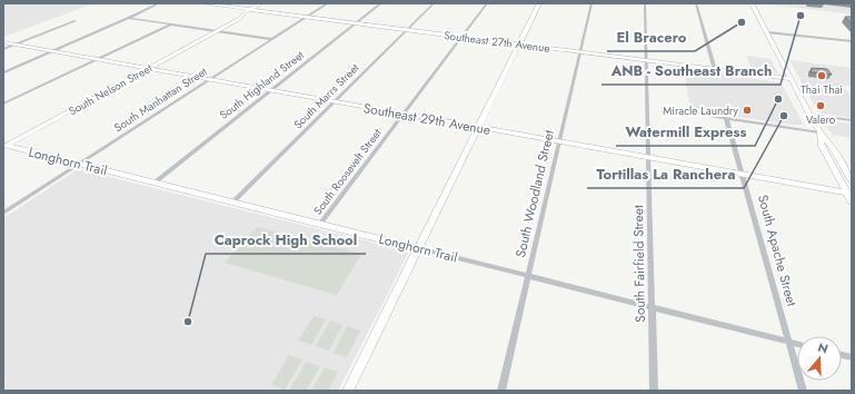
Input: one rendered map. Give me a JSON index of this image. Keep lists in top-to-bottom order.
{
  "streets": {
    "street": [
      "Southeast 27th Avenue",
      "South Highland Street",
      "South Nelson Street",
      "South Marrs Street",
      "South Manhattan Street",
      "Southeast 29th Avenue",
      "Longhorn Trail",
      "South Roosevelt Street",
      "South Woodland Street",
      "South Apache Street",
      "South Fairfield Street"
    ]
  },
  "crossings": [
    ["Southeast 27th Avenue", "South Highland Street"],
    ["Southeast 27th Avenue", "South Nelson Street"],
    ["Southeast 27th Avenue", "South Marrs Street"],
    ["Southeast 27th Avenue", "South Manhattan Street"],
    ["Southeast 27th Avenue", "South Roosevelt Street"],
    ["Southeast 27th Avenue", "South Woodland Street"],
    ["Southeast 27th Avenue", "South Fairfield Street"],
    ["South Highland Street", "Southeast 29th Avenue"],
    ["South Highland Street", "Longhorn Trail"],
    ["South Nelson Street", "Southeast 29th Avenue"],
    ["South Nelson Street", "Longhorn Trail"],
    ["South Marrs Street", "Southeast 29th Avenue"],
    ["South Marrs Street", "Longhorn Trail"],
    ["South Manhattan Street", "Southeast 29th Avenue"],
    ["South Manhattan Street", "Longhorn Trail"],
    ["Southeast 29th Avenue", "South Roosevelt Street"],
    ["Southeast 29th Avenue", "South Woodland Street"],
    ["Southeast 29th Avenue", "South Apache Street"],
    ["Southeast 29th Avenue", "South Fairfield Street"],
    ["Longhorn Trail", "South Roosevelt Street"],
    ["Longhorn Trail", "South Woodland Street"],
    ["Longhorn Trail", "South Apache Street"],
    ["Longhorn Trail", "South Fairfield Street"]
  ],
  "places": [
    "ANB - Southeast Branch",
    "El Bracero",
    "Thai Thai",
    "Watermill Express",
    "Valero",
    "Miracle Laundry",
    "Tortillas La Ranchera",
    "Caprock High School"
  ],
  "north": "top"
}
